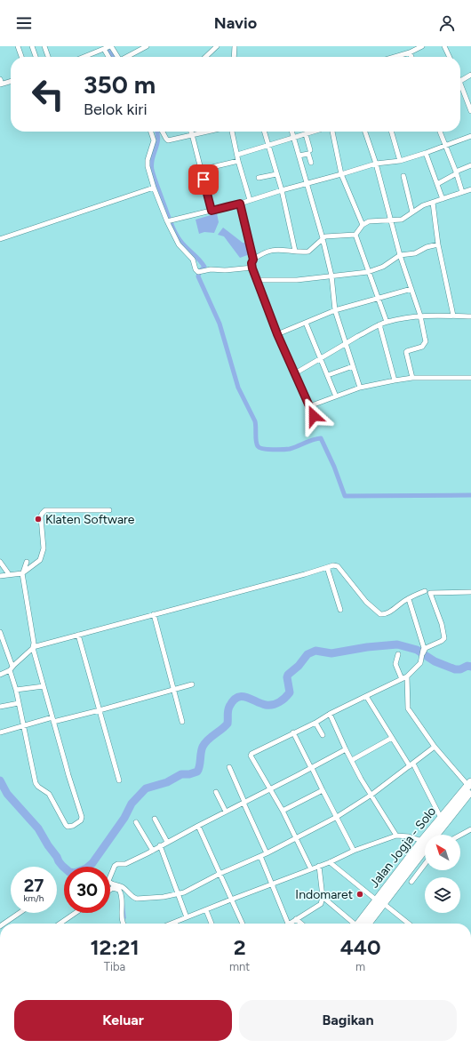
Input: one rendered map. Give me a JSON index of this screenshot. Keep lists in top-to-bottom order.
{
  "streets": {
    "highway": ["Jalan Jogja - Solo"]
  },
  "places": ["Klaten Software", "Indomaret"],
  "north": "top left",
  "page": {
    "header": "Navio",
    "turn": ["350 m", "Belok kiri"],
    "speed": "27 km/h",
    "limit": "30",
    "eta": [
      "12:21",
      "Tiba",
      "2",
      "mnt",
      "440",
      "m"
    ],
    "buttons": ["Keluar", "Bagikan"]
  }
}
